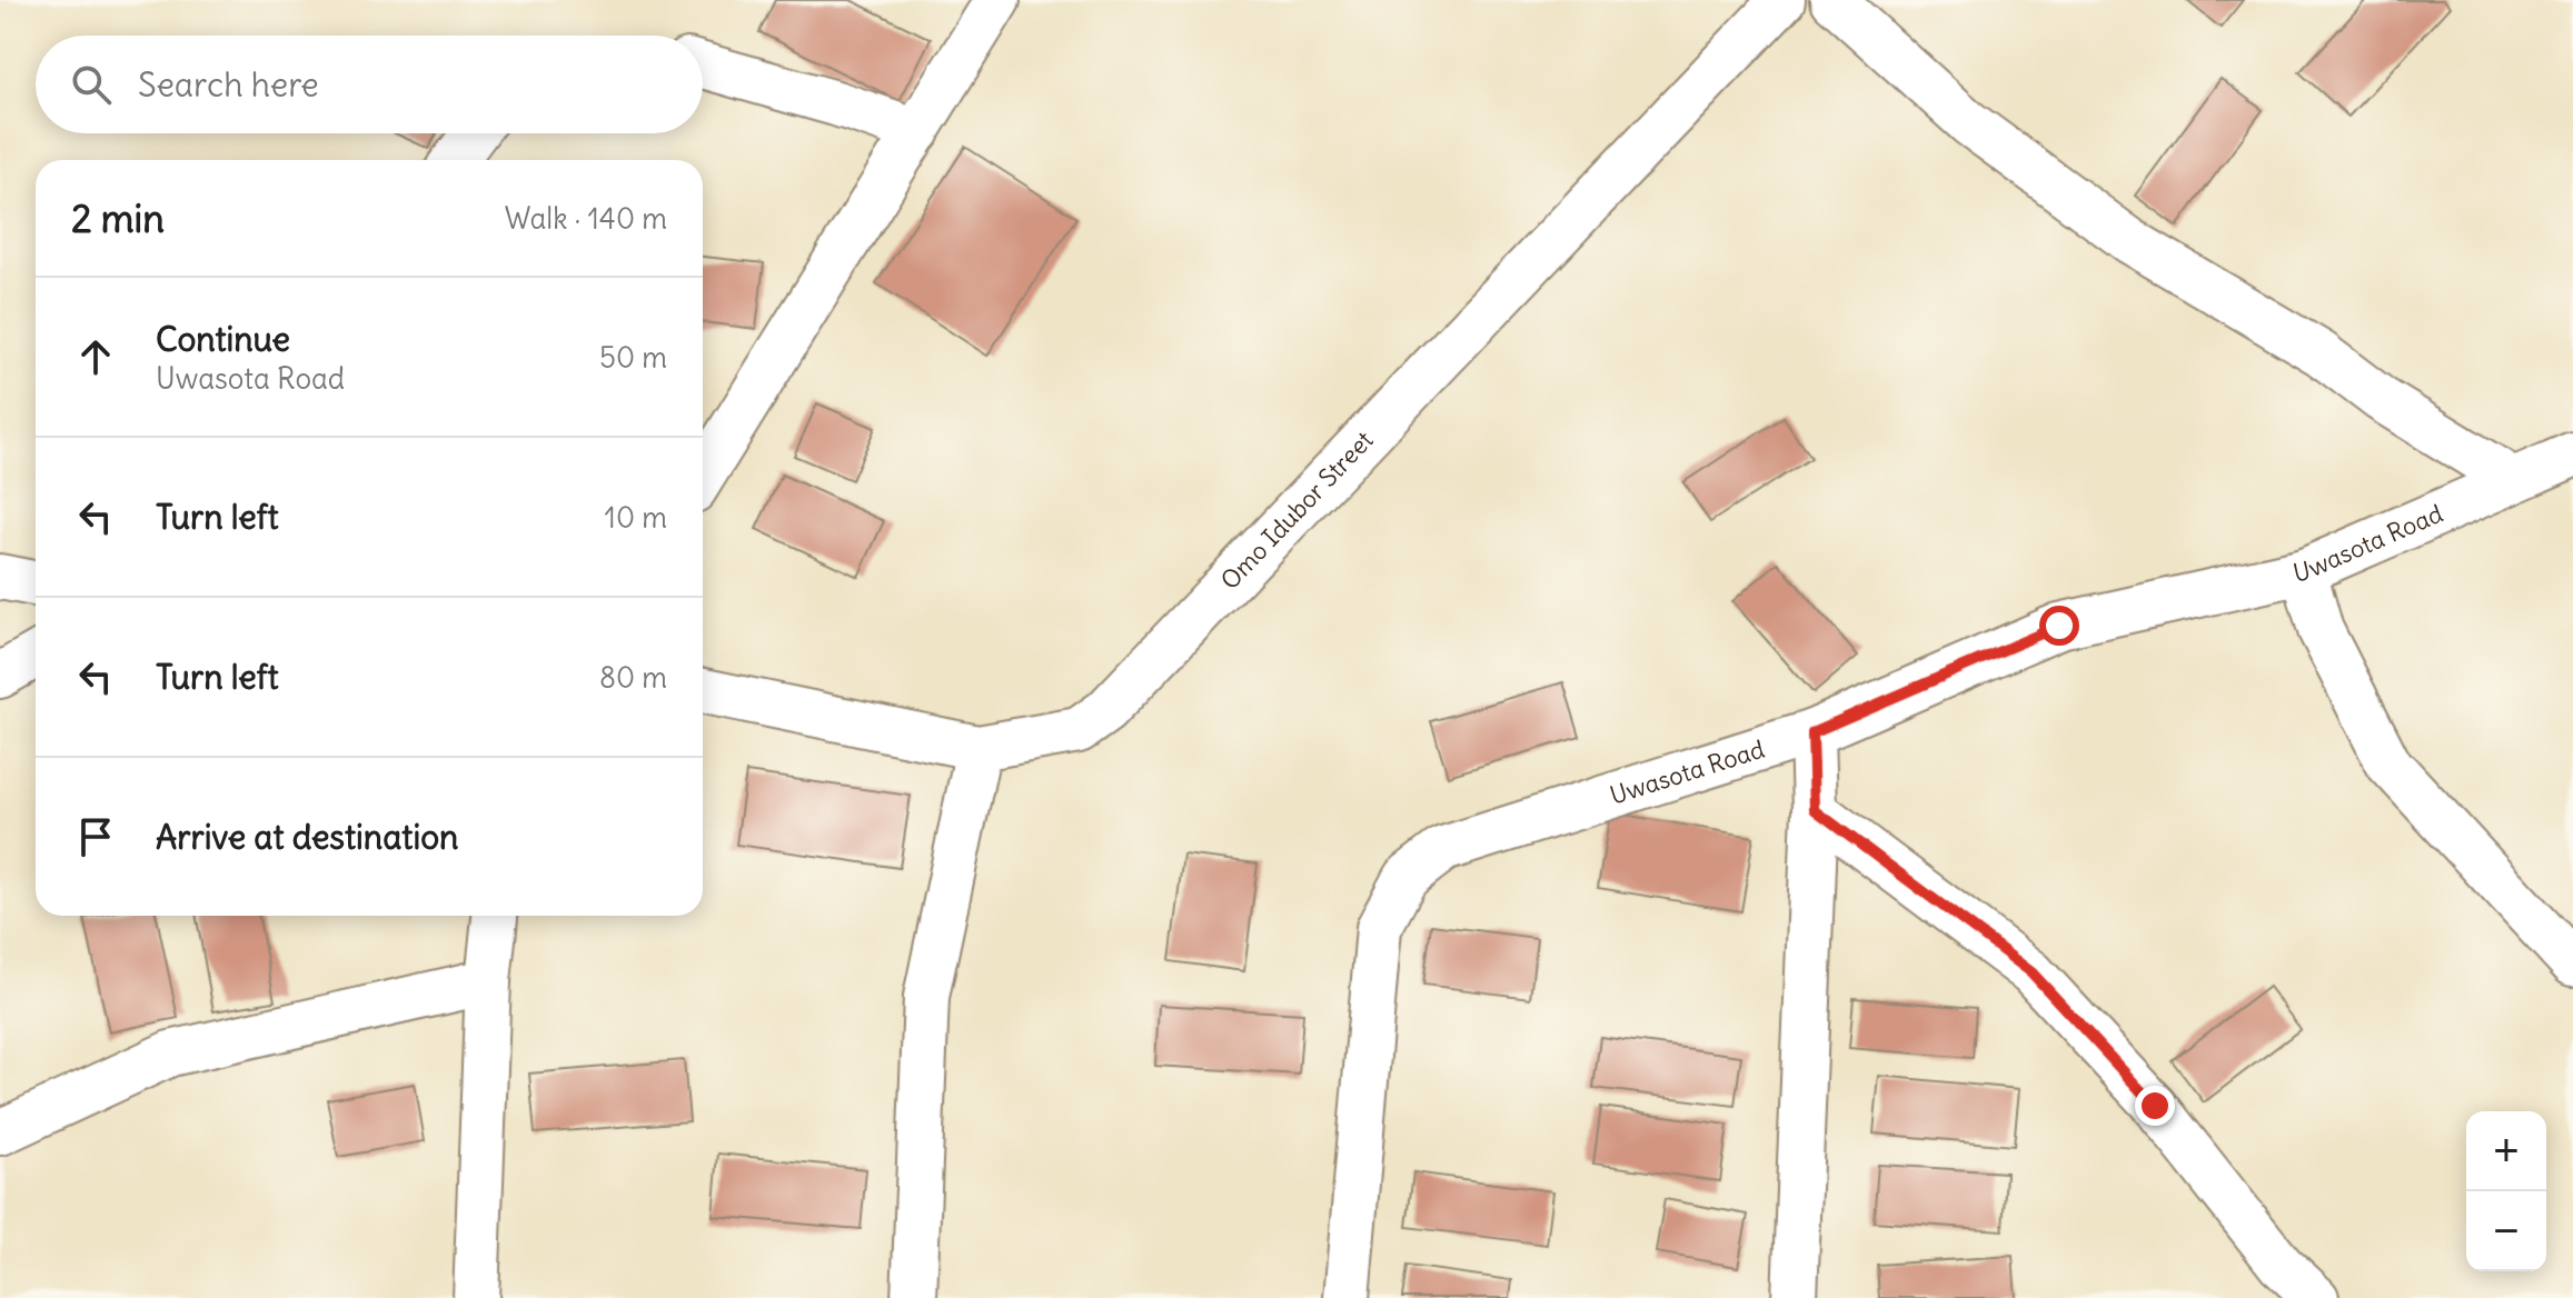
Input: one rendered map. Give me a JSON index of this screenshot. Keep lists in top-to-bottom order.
{
  "streets": {
    "street": ["Omo Idubor Street", "Uwasota Road"]
  },
  "page": {
    "search": "Search here",
    "heading": ["2 min", "Walk · 140 m"],
    "list": [
      ["Continue", "Uwasota Road", "50 m"],
      ["Turn left", "10 m"],
      ["Turn left", "80 m"],
      "Arrive at destination"
    ],
    "map_buttons": ["+", "−"]
  }
}
